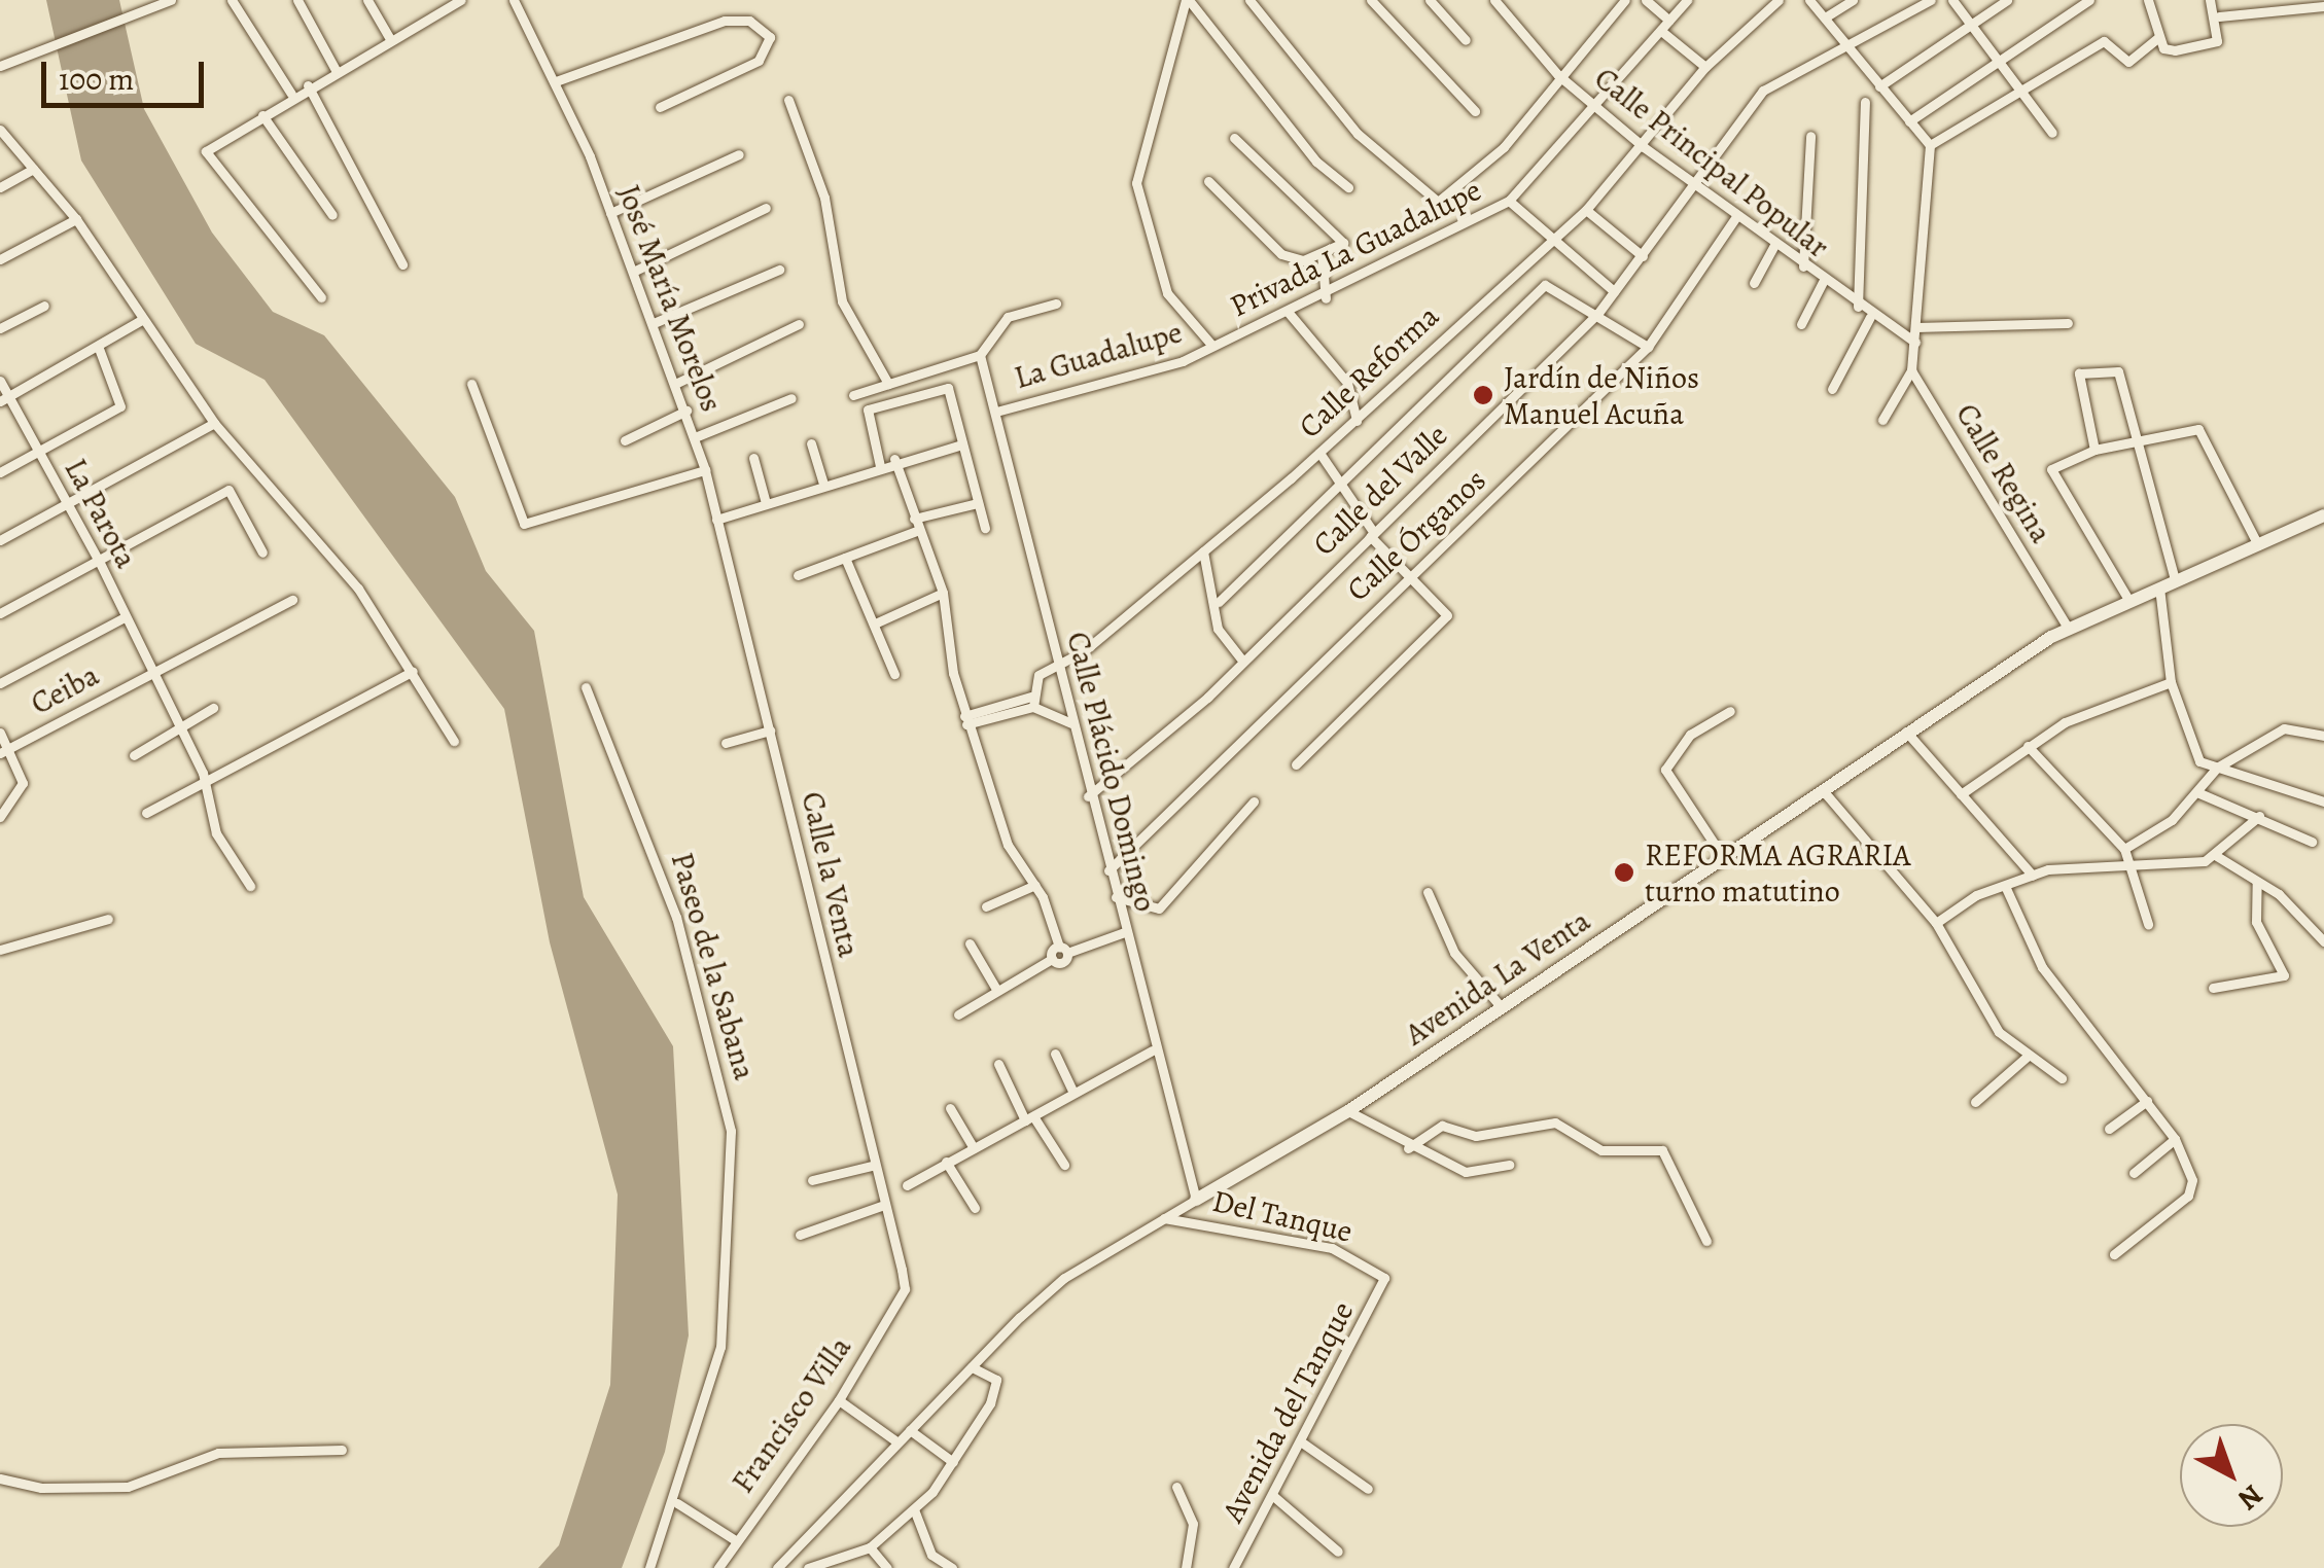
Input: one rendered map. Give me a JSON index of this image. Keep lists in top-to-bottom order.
{
  "streets": {
    "main road": ["Avenida La Venta"],
    "street": [
      "Calle Principal Popular",
      "Privada La Guadalupe",
      "José María Morelos",
      "La Guadalupe",
      "Calle Reforma",
      "Calle Regina",
      "Calle del Valle",
      "La Parota",
      "Calle Órganos",
      "Ceiba",
      "Calle Plácido Domingo",
      "Calle la Venta",
      "Paseo de la Sabana",
      "Del Tanque",
      "Avenida del Tanque",
      "Francisco Villa"
    ]
  },
  "crossings": [
    ["Calle Principal Popular", "Privada La Guadalupe"],
    ["Calle Principal Popular", "Calle Reforma"],
    ["Calle Principal Popular", "Calle del Valle"],
    ["Calle Principal Popular", "Calle Órganos"],
    ["Privada La Guadalupe", "La Guadalupe"],
    ["José María Morelos", "Calle la Venta"],
    ["La Guadalupe", "Calle Plácido Domingo"],
    ["Calle Reforma", "Calle Plácido Domingo"],
    ["Calle Regina", "Avenida La Venta"],
    ["Calle del Valle", "Calle Plácido Domingo"],
    ["La Parota", "Ceiba"],
    ["Calle Órganos", "Calle Plácido Domingo"],
    ["Calle Plácido Domingo", "Avenida La Venta"],
    ["Calle la Venta", "Francisco Villa"],
    ["Avenida La Venta", "Del Tanque"],
    ["Del Tanque", "Avenida del Tanque"]
  ],
  "places": ["Jardín de Niños Manuel Acuña", "REFORMA AGRARIA turno matutino"],
  "scale_bar": "100 m",
  "north": "bottom right"
}
